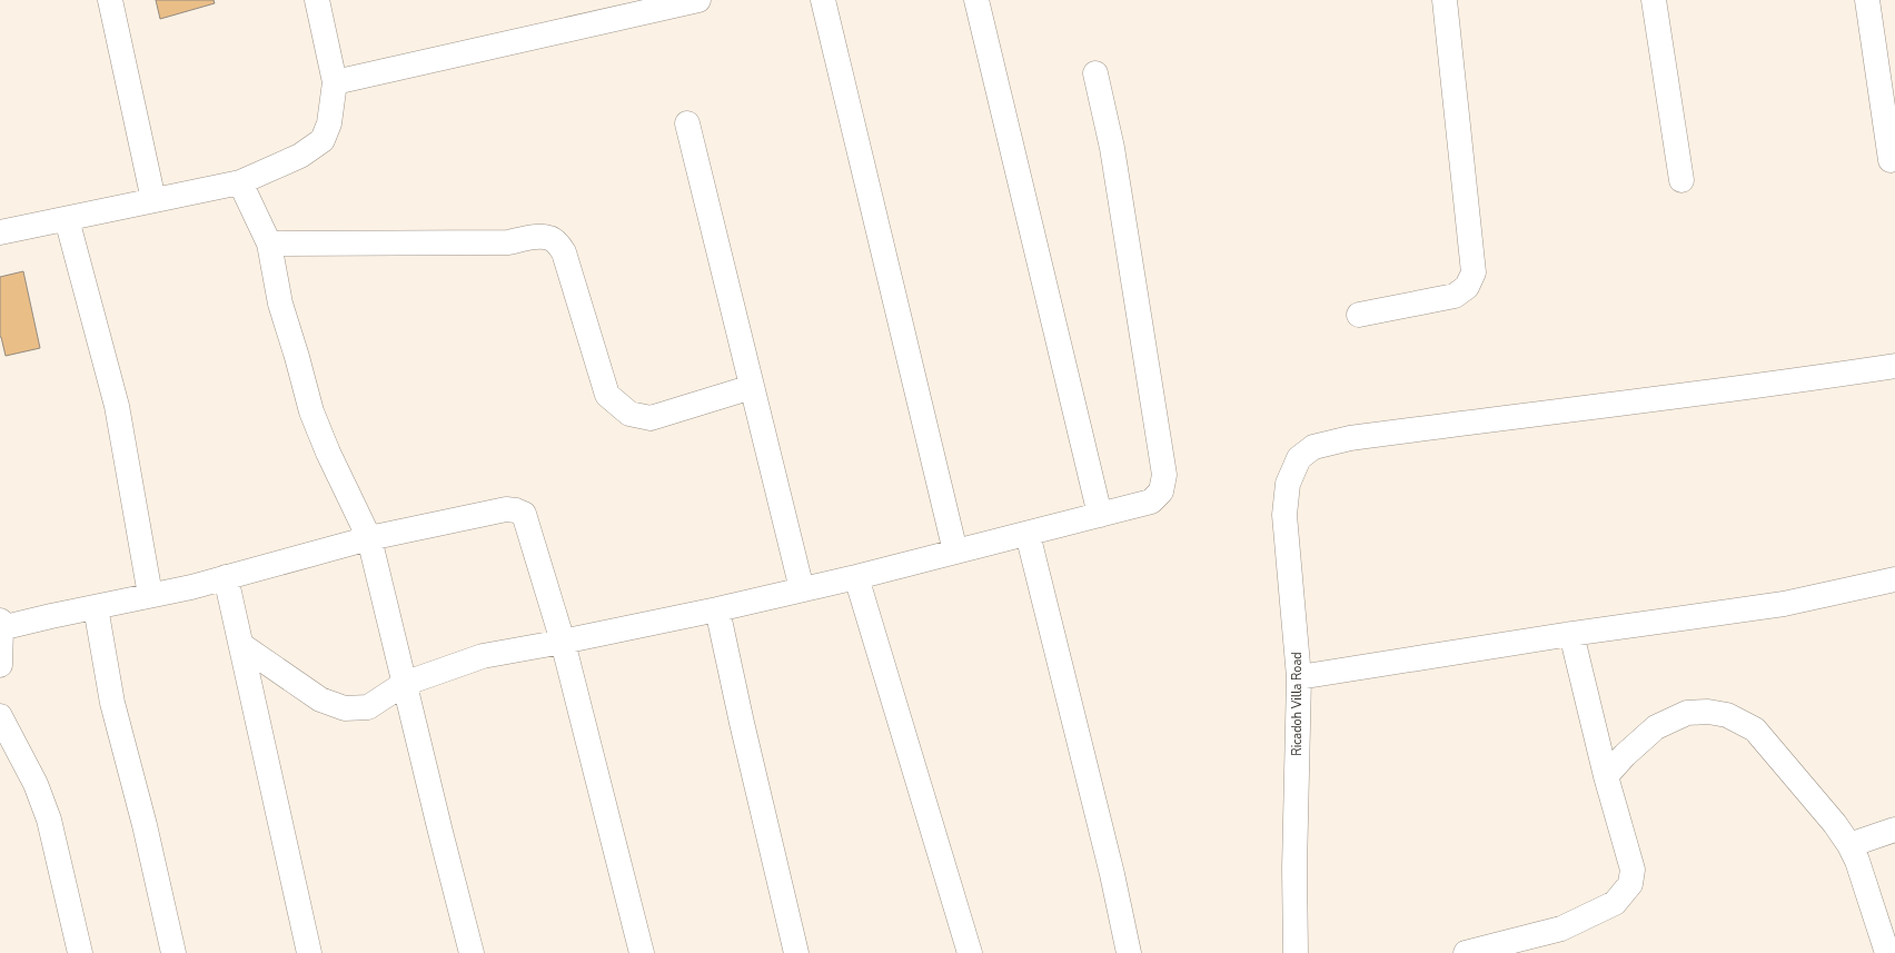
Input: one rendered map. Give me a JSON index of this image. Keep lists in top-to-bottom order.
{
  "streets": {
    "street": ["Ricadoh Villa Road"]
  }
}
